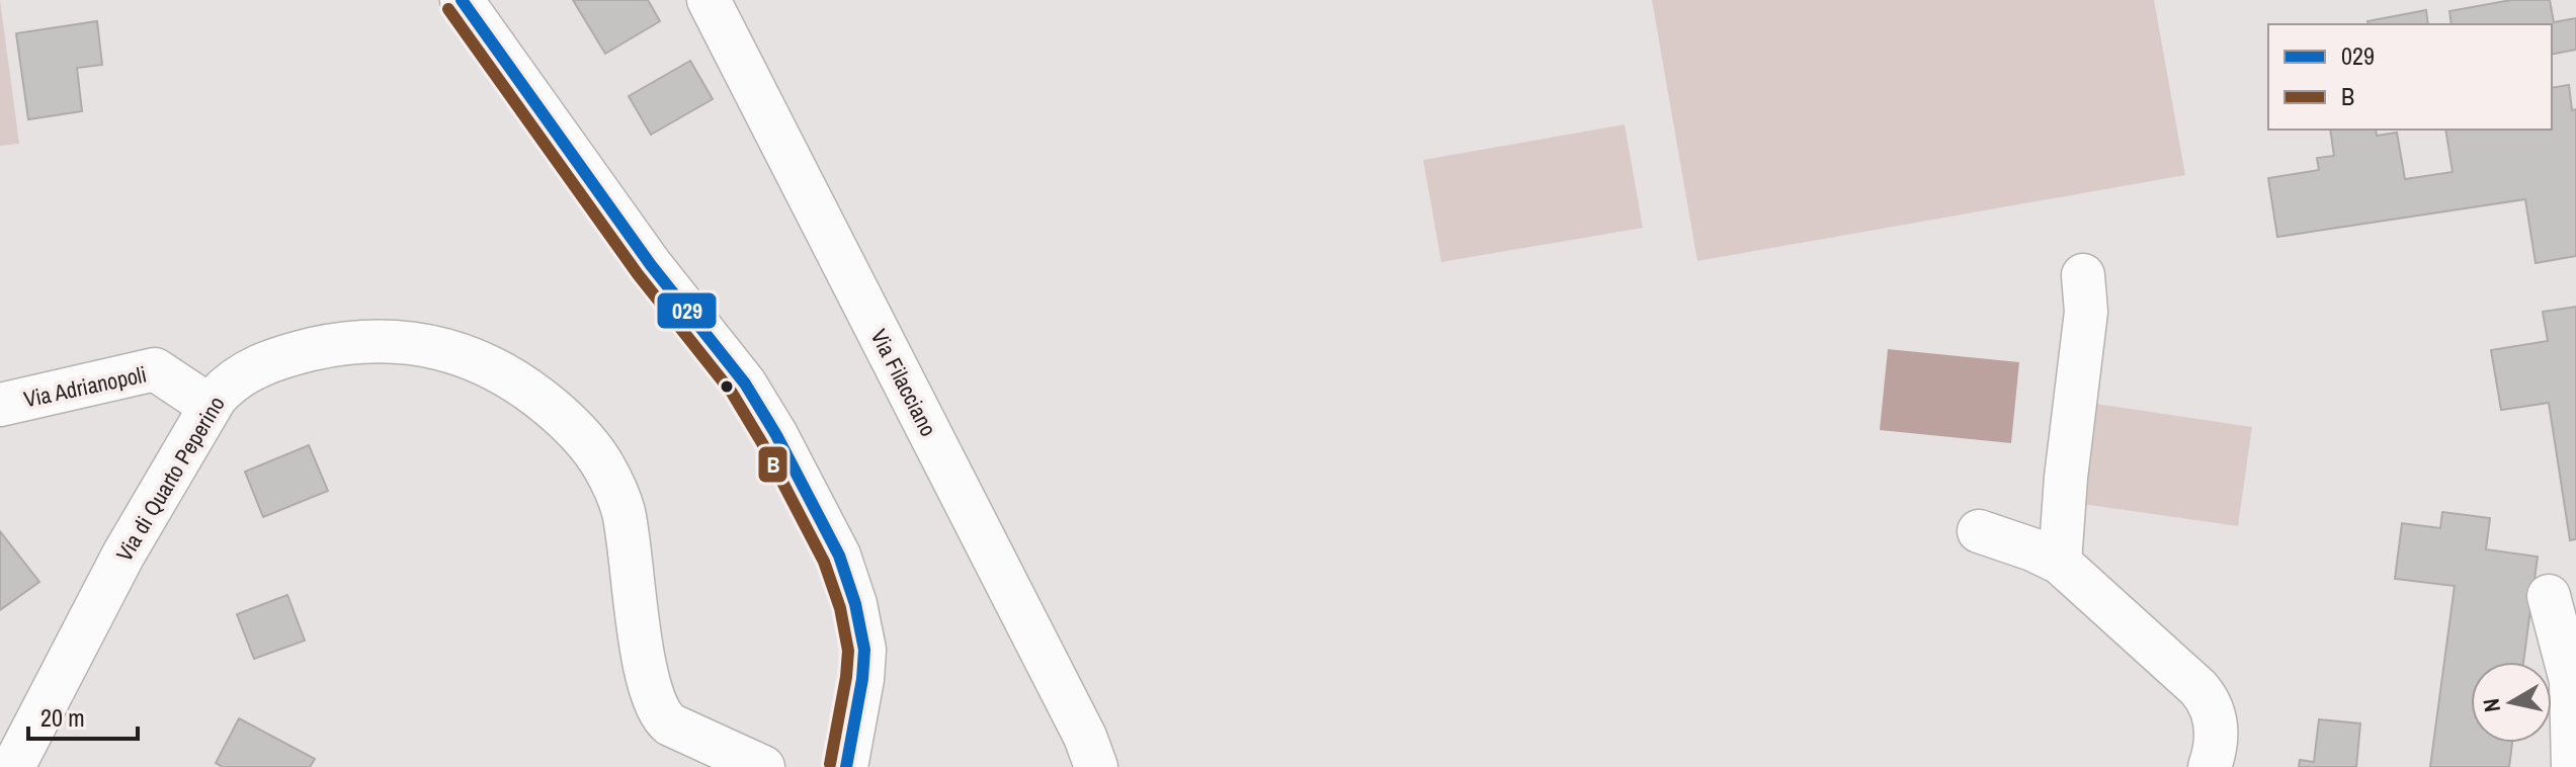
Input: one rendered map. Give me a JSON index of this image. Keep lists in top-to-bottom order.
{
  "streets": {
    "street": ["Via Filacciano", "Via Adrianopoli", "Via di Quarto Peperino"]
  },
  "crossings": [
    ["Via Adrianopoli", "Via di Quarto Peperino"]
  ],
  "lines": ["transit line 029", "transit line B"],
  "legend": ["029", "B"],
  "scale_bar": "20 m",
  "north": "left"
}
